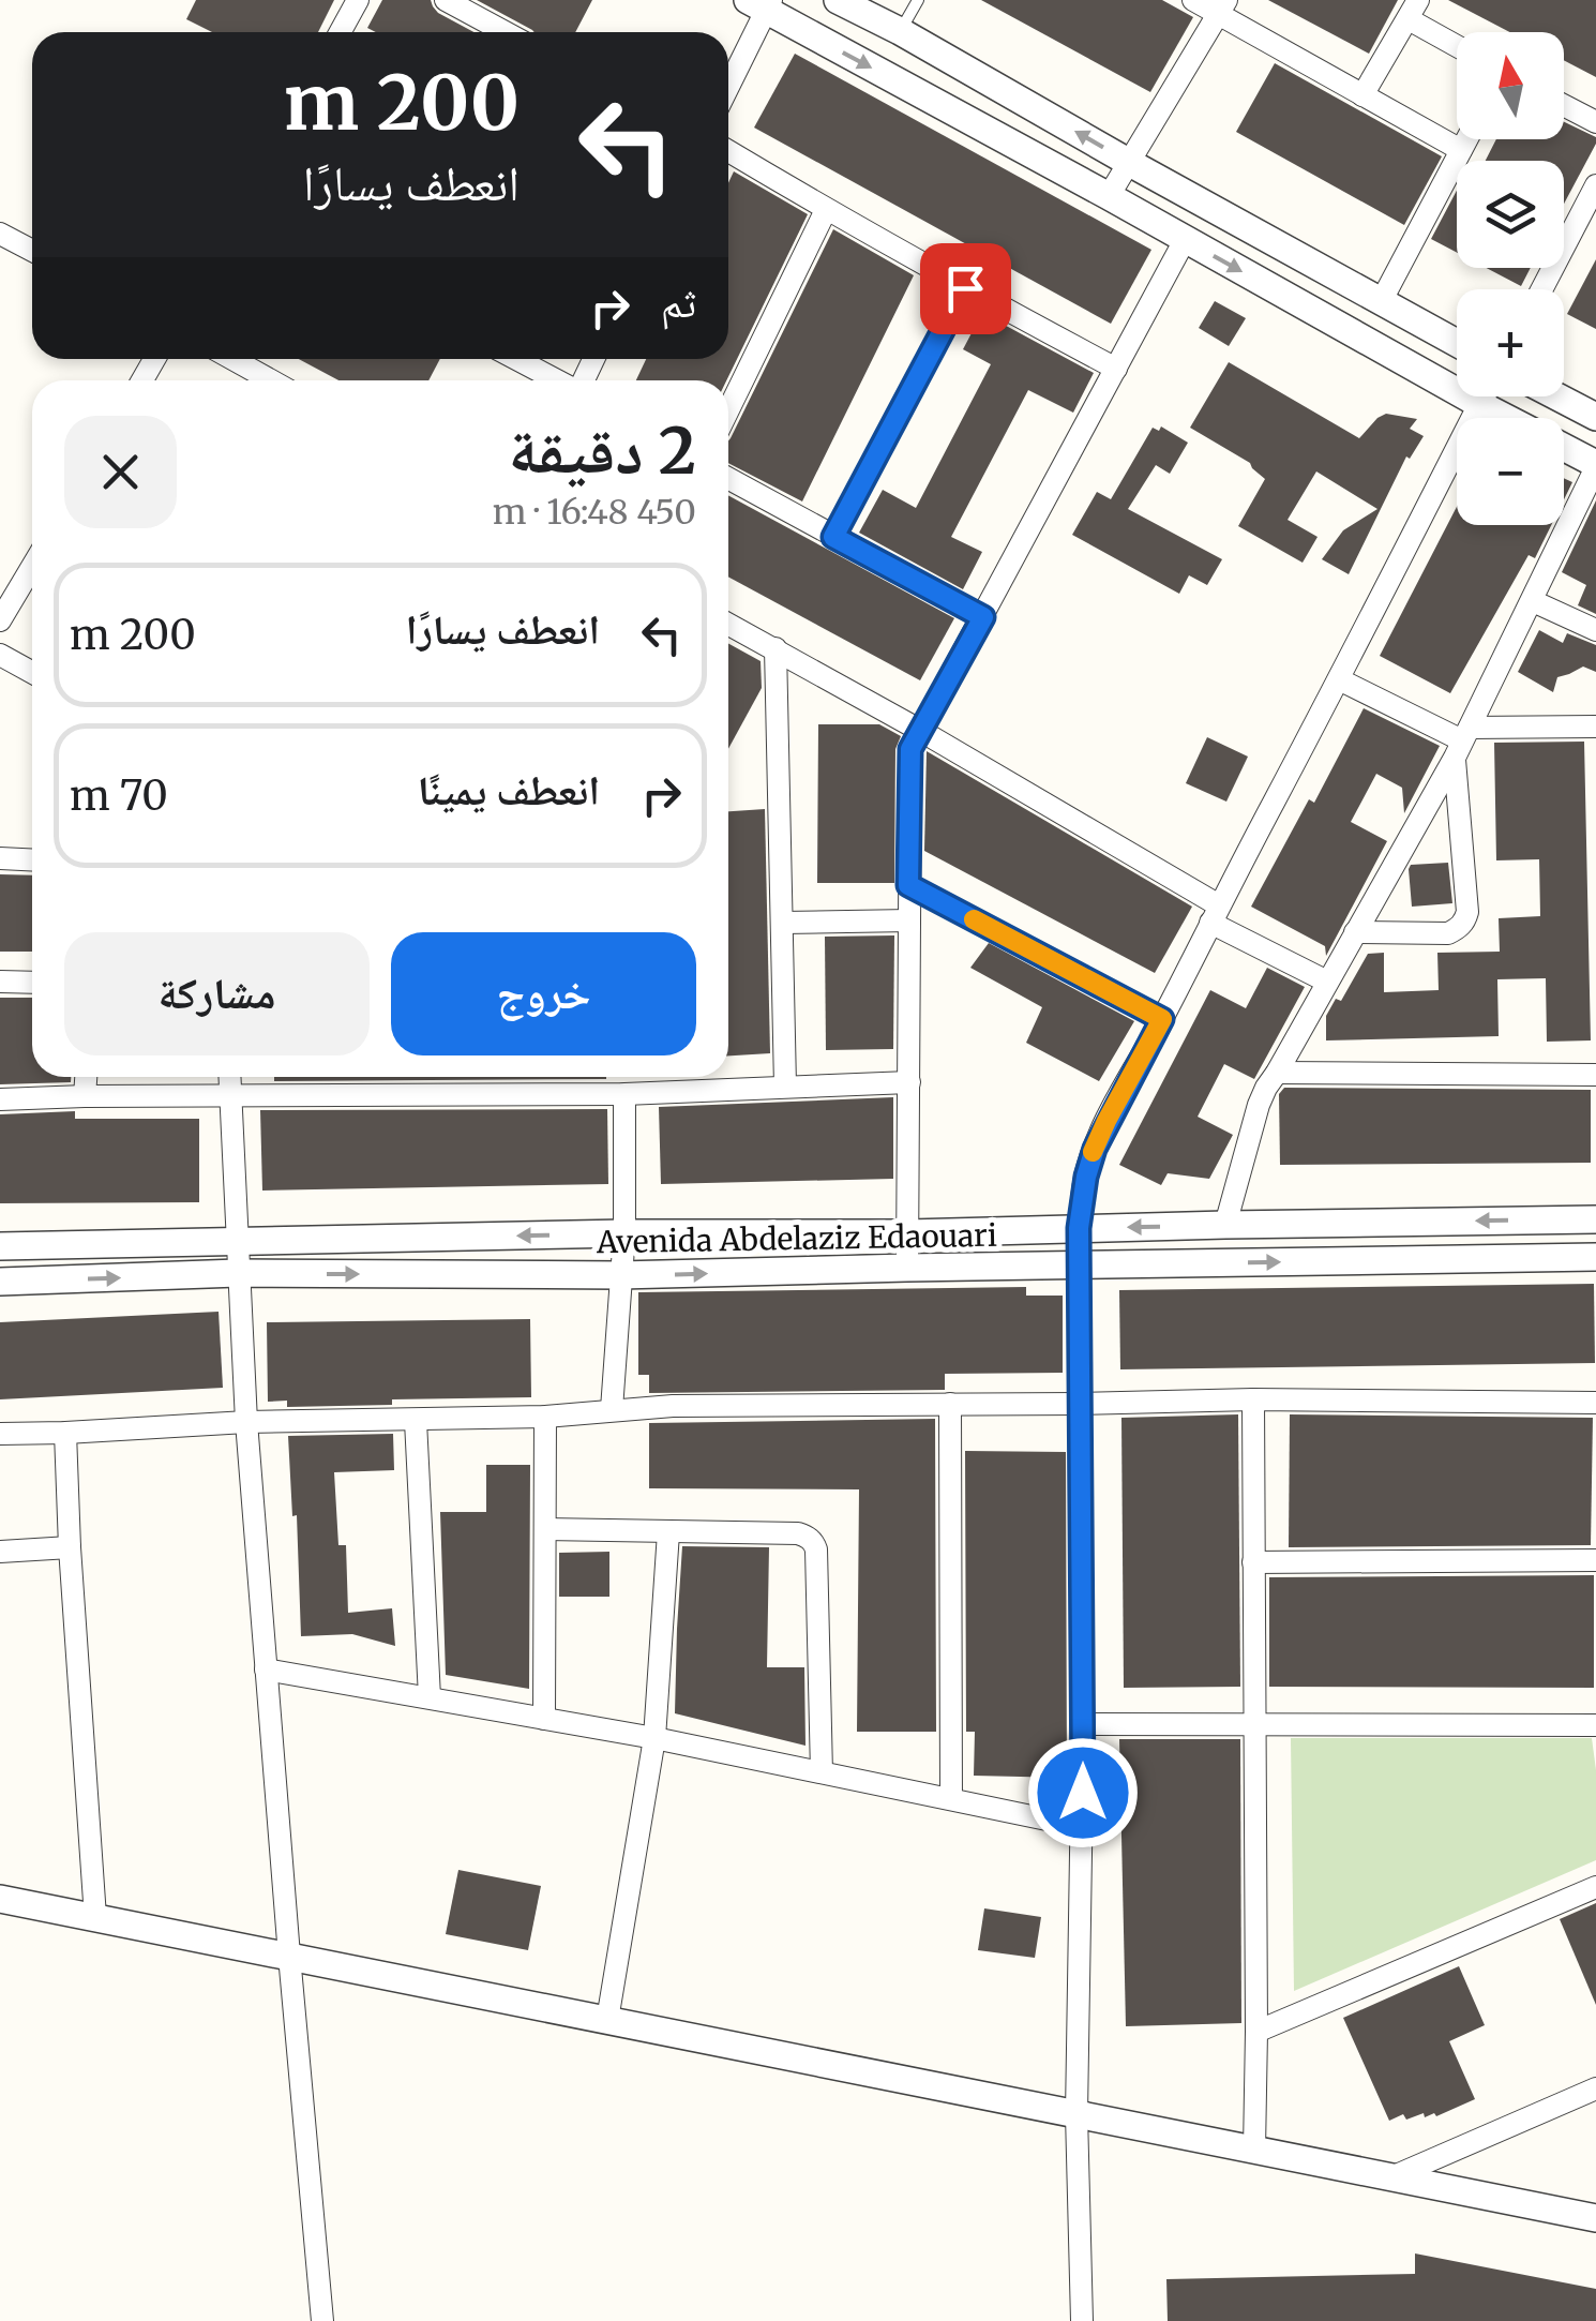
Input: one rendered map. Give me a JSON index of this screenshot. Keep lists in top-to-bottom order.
{
  "streets": {
    "street": ["Avenida Abdelaziz Edaouari"]
  },
  "north": "top",
  "page": {
    "map_buttons": ["+", "−"],
    "turn": ["200 m", "انعطف يسارًا"],
    "then": "ثم",
    "heading": ["2 دقيقة", "450 m · 16:48"],
    "list": [
      {
        "name": "انعطف يسارًا",
        "value": "200 m"
      },
      {
        "name": "انعطف يمينًا",
        "value": "70 m"
      }
    ],
    "buttons": ["خروج", "مشاركة"]
  }
}
